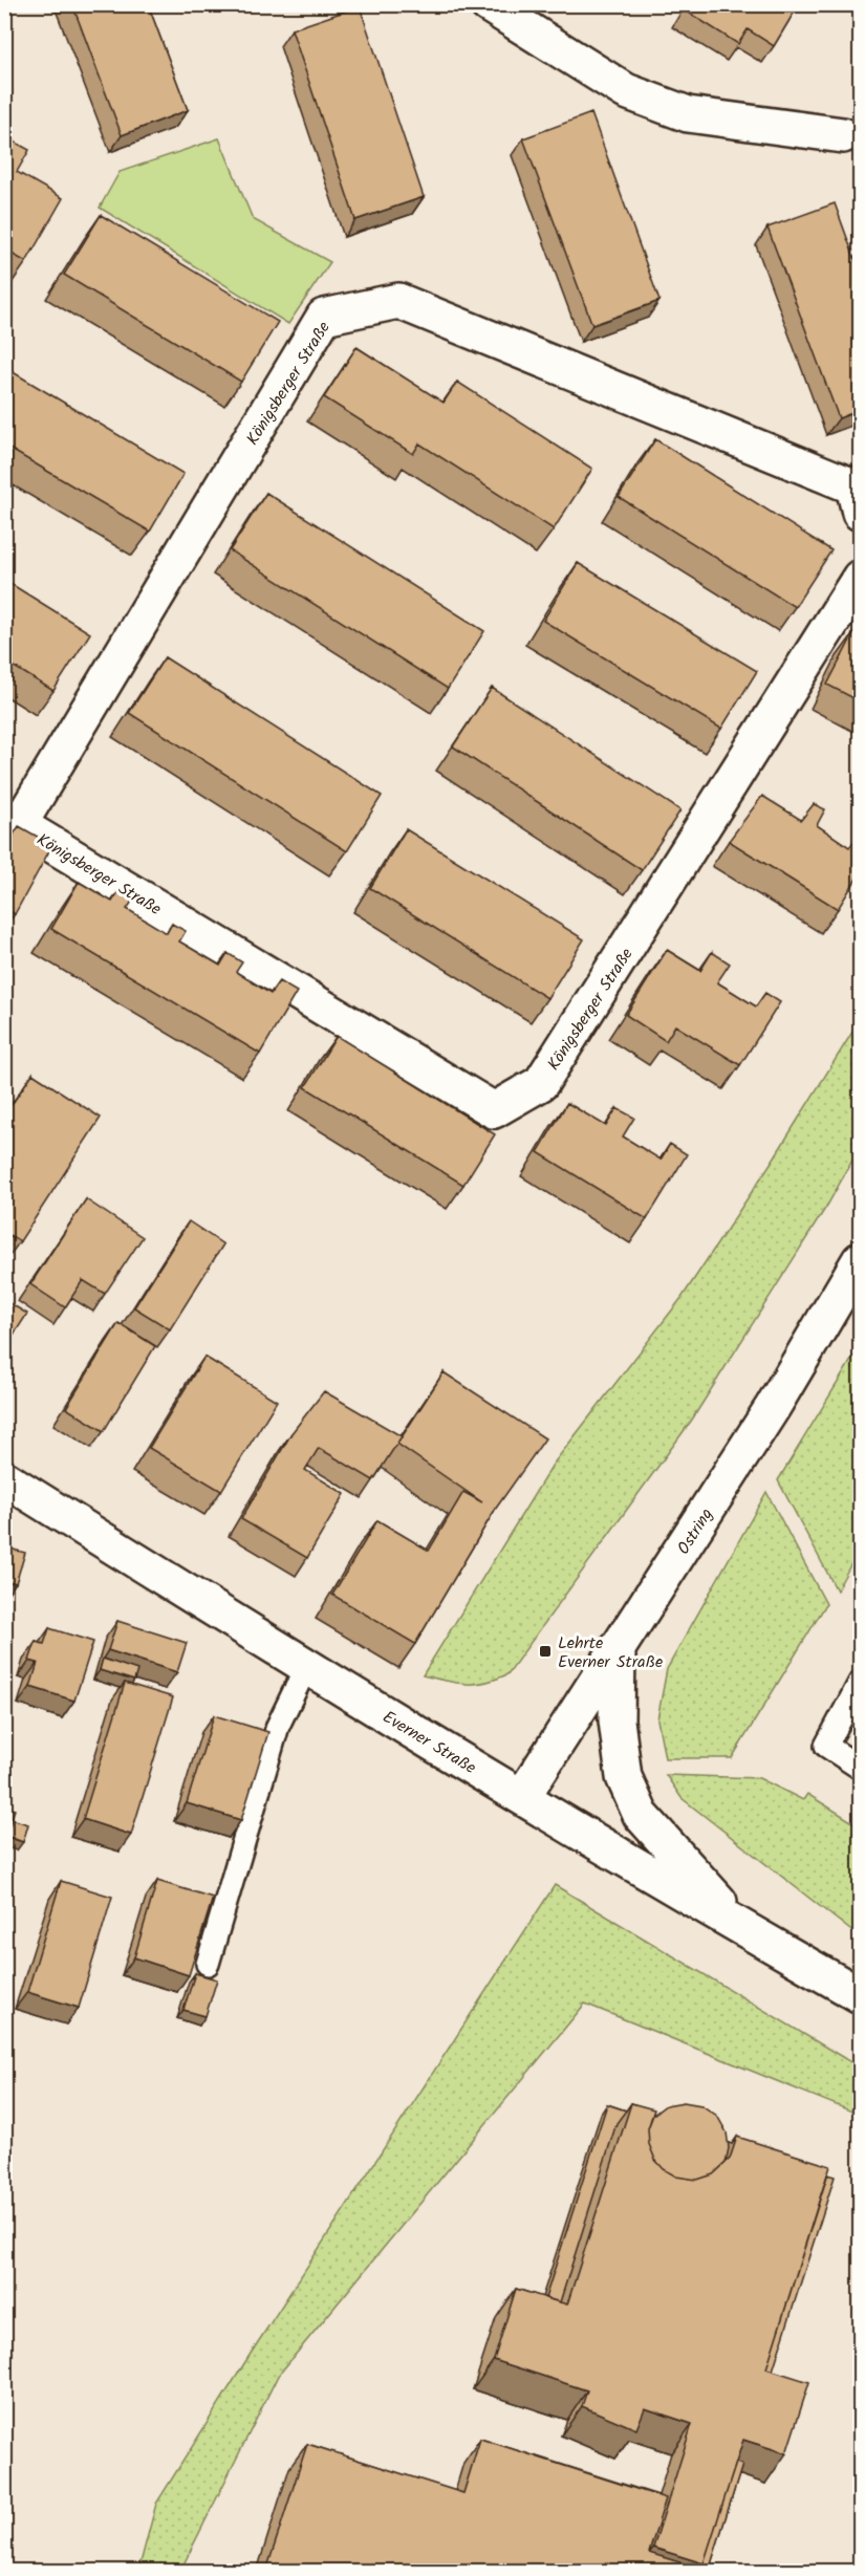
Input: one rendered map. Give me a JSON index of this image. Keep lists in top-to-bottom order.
{
  "streets": {
    "street": ["Königsberger Straße", "Ostring", "Everner Straße"]
  },
  "crossings": [
    ["Ostring", "Everner Straße"]
  ],
  "places": {
    "transit": ["Lehrte Everner Straße"]
  }
}
